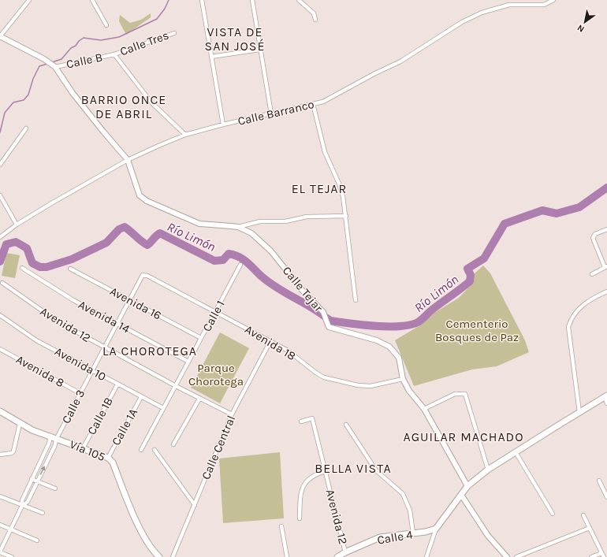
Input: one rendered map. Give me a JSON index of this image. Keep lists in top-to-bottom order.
{
  "streets": {
    "main road": ["Vía 105", "Calle 4"],
    "street": [
      "Calle Tres",
      "Calle B",
      "Calle Barranco",
      "Calle Tejar",
      "Avenida 16",
      "Calle 1",
      "Avenida 14",
      "Avenida 12",
      "Avenida 18",
      "Avenida 10",
      "Avenida 8",
      "Calle 3",
      "Calle 1B",
      "Calle 1A",
      "Calle Central"
    ]
  },
  "crossings": [
    ["Calle Tres", "Calle B"],
    ["Calle Barranco", "Calle Tejar"],
    ["Calle Tejar", "Avenida 18"],
    ["Avenida 16", "Calle 1"],
    ["Avenida 16", "Calle 3"],
    ["Calle 1", "Avenida 14"],
    ["Calle 1", "Avenida 12"],
    ["Calle 1", "Avenida 18"],
    ["Calle 1", "Avenida 10"],
    ["Avenida 14", "Calle 3"],
    ["Avenida 12", "Calle 3"],
    ["Avenida 12", "Calle Central"],
    ["Avenida 12", "Calle 4"],
    ["Avenida 18", "Calle 3"],
    ["Avenida 18", "Calle Central"],
    ["Avenida 10", "Calle 3"],
    ["Avenida 10", "Calle 1B"],
    ["Avenida 10", "Calle 1A"],
    ["Avenida 8", "Calle 3"],
    ["Calle 3", "Vía 105"],
    ["Calle 1B", "Vía 105"],
    ["Calle 1A", "Vía 105"]
  ],
  "districts": [
    "VISTA DE SAN JOSÉ",
    "BARRIO ONCE DE ABRIL",
    "EL TEJAR",
    "LA CHOROTEGA",
    "AGUILAR MACHADO",
    "BELLA VISTA"
  ],
  "water": ["Río Limón"],
  "parks": ["Cementerio Bosques de Paz", "Parque Chorotega"],
  "north": "bottom left"
}
